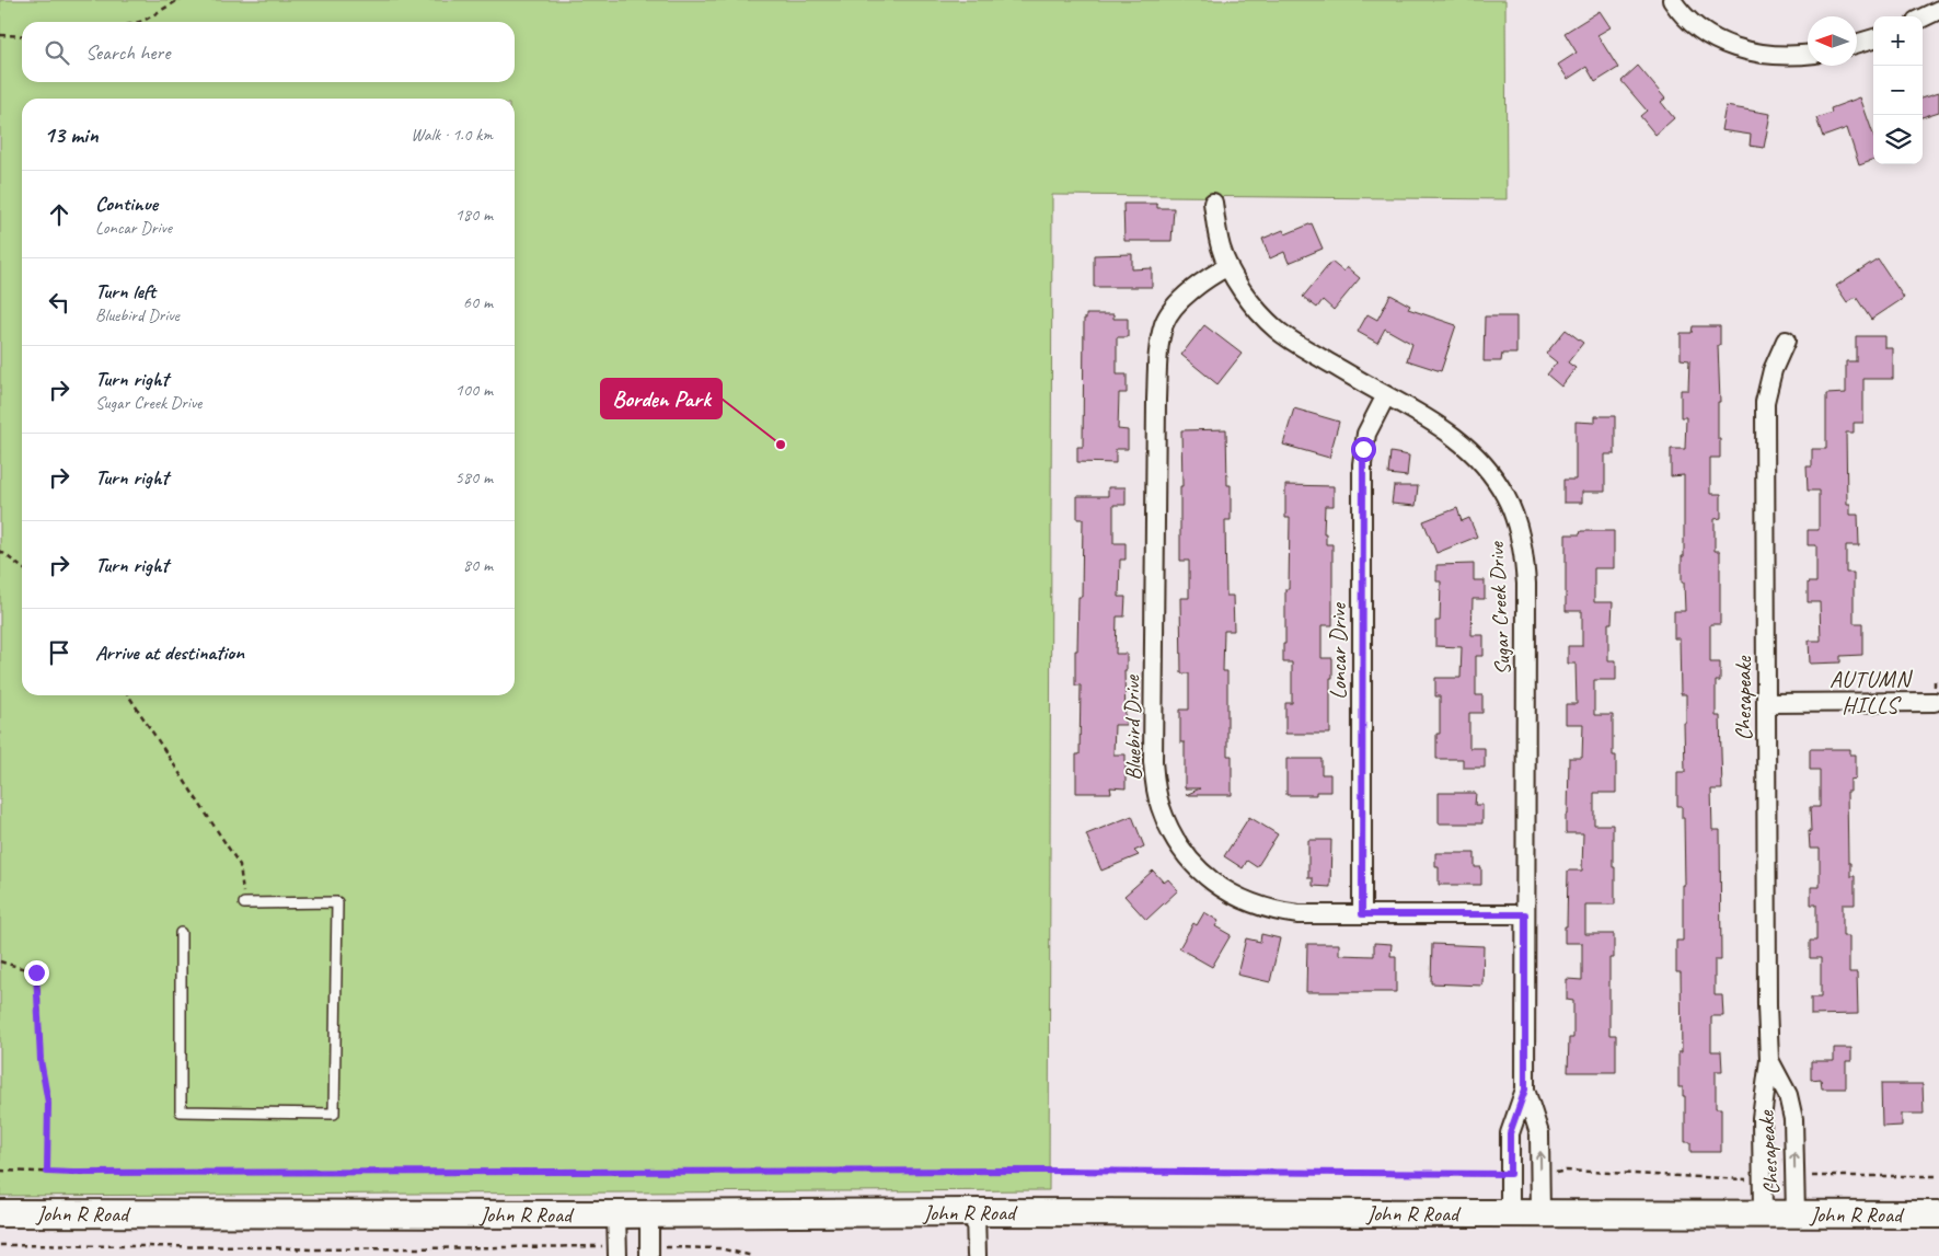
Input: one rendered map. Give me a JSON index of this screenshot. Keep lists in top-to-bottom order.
{
  "streets": {
    "main road": ["John R Road"],
    "street": [
      "Sugar Creek Drive",
      "Loncar Drive",
      "Chesapeake",
      "Bluebird Drive"
    ]
  },
  "crossings": [
    ["Sugar Creek Drive", "Loncar Drive"],
    ["Sugar Creek Drive", "Bluebird Drive"],
    ["Sugar Creek Drive", "John R Road"],
    ["Loncar Drive", "Bluebird Drive"],
    ["Chesapeake", "John R Road"]
  ],
  "districts": ["AUTUMN HILLS"],
  "places": ["Borden Park"],
  "north": "left",
  "page": {
    "map_buttons": ["+", "−"],
    "search": "Search here",
    "heading": ["13 min", "Walk · 1.0 km"],
    "list": [
      ["Continue", "Loncar Drive", "180 m"],
      ["Turn left", "Bluebird Drive", "60 m"],
      ["Turn right", "Sugar Creek Drive", "100 m"],
      ["Turn right", "580 m"],
      ["Turn right", "80 m"],
      "Arrive at destination"
    ]
  }
}
